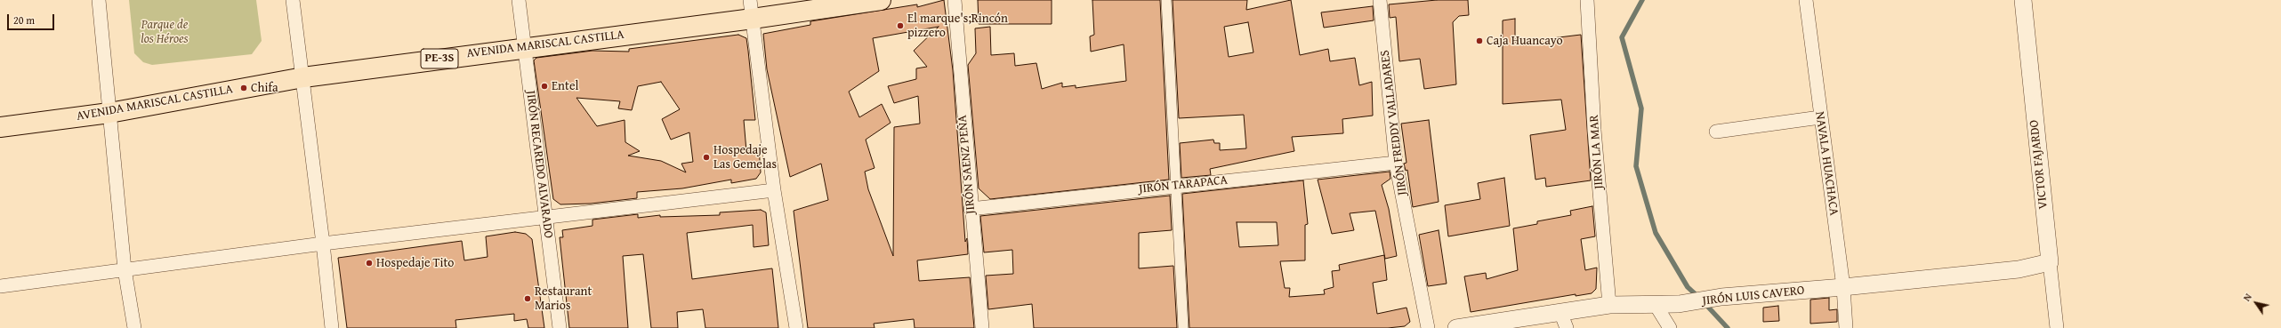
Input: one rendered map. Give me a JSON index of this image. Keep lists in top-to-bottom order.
{
  "streets": {
    "highway": ["AVENIDA MARISCAL CASTILLA", "PE-3S"],
    "street": [
      "JIRÓN FREDDY VALLADARES",
      "JIRÓN LA MAR",
      "NAVALA HUACHACA",
      "JIRÓN RECAREDO ALVARADO",
      "JIRÓN SAENZ PEÑA",
      "VICTOR FAJARDO",
      "JIRÓN TARAPACA",
      "JIRÓN LUIS CAVERO"
    ]
  },
  "crossings": [
    ["AVENIDA MARISCAL CASTILLA", "JIRÓN RECAREDO ALVARADO"],
    ["JIRÓN FREDDY VALLADARES", "JIRÓN TARAPACA"],
    ["JIRÓN LA MAR", "JIRÓN LUIS CAVERO"],
    ["NAVALA HUACHACA", "JIRÓN LUIS CAVERO"],
    ["JIRÓN SAENZ PEÑA", "JIRÓN TARAPACA"],
    ["VICTOR FAJARDO", "JIRÓN LUIS CAVERO"]
  ],
  "parks": ["Parque de los Héroes"],
  "places": [
    "El marque's;Rincón pizzero",
    "Caja Huancayo",
    "Entel",
    "Chifa",
    "Hospedaje Las Gemelas",
    "Hospedaje Tito",
    "Restaurant Marios"
  ],
  "scale_bar": "20 m",
  "north": "top left"
}
